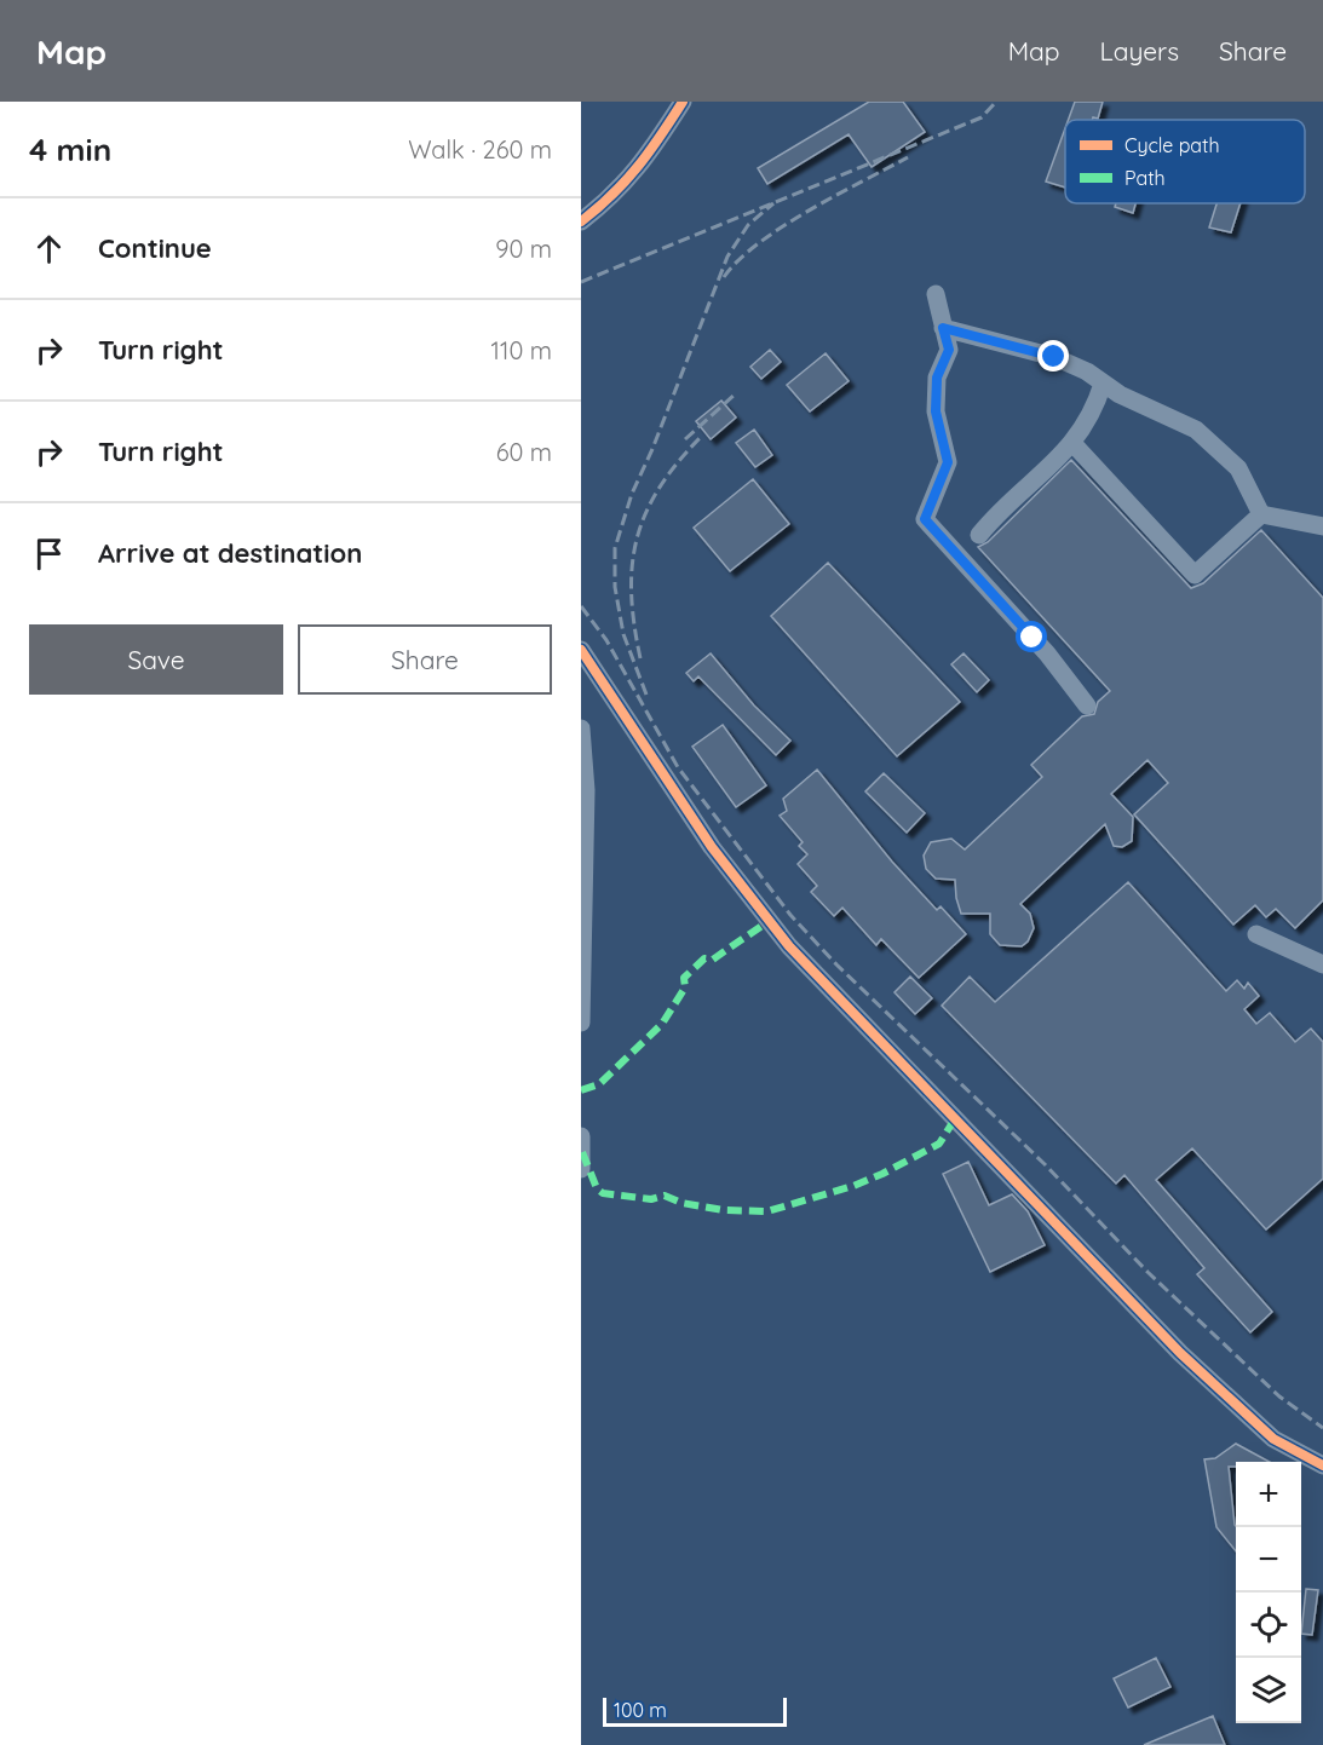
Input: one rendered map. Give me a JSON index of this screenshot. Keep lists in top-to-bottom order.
{
  "legend": ["Cycle path", "Path"],
  "scale_bar": "100 m",
  "page": {
    "header": "Map",
    "nav": ["Map", "Layers", "Share"],
    "heading": ["4 min", "Walk · 260 m"],
    "list": [
      ["Continue", "90 m"],
      ["Turn right", "110 m"],
      ["Turn right", "60 m"],
      "Arrive at destination"
    ],
    "buttons": ["Save", "Share"],
    "map_buttons": ["+", "−"],
    "scale": "100 m"
  }
}
